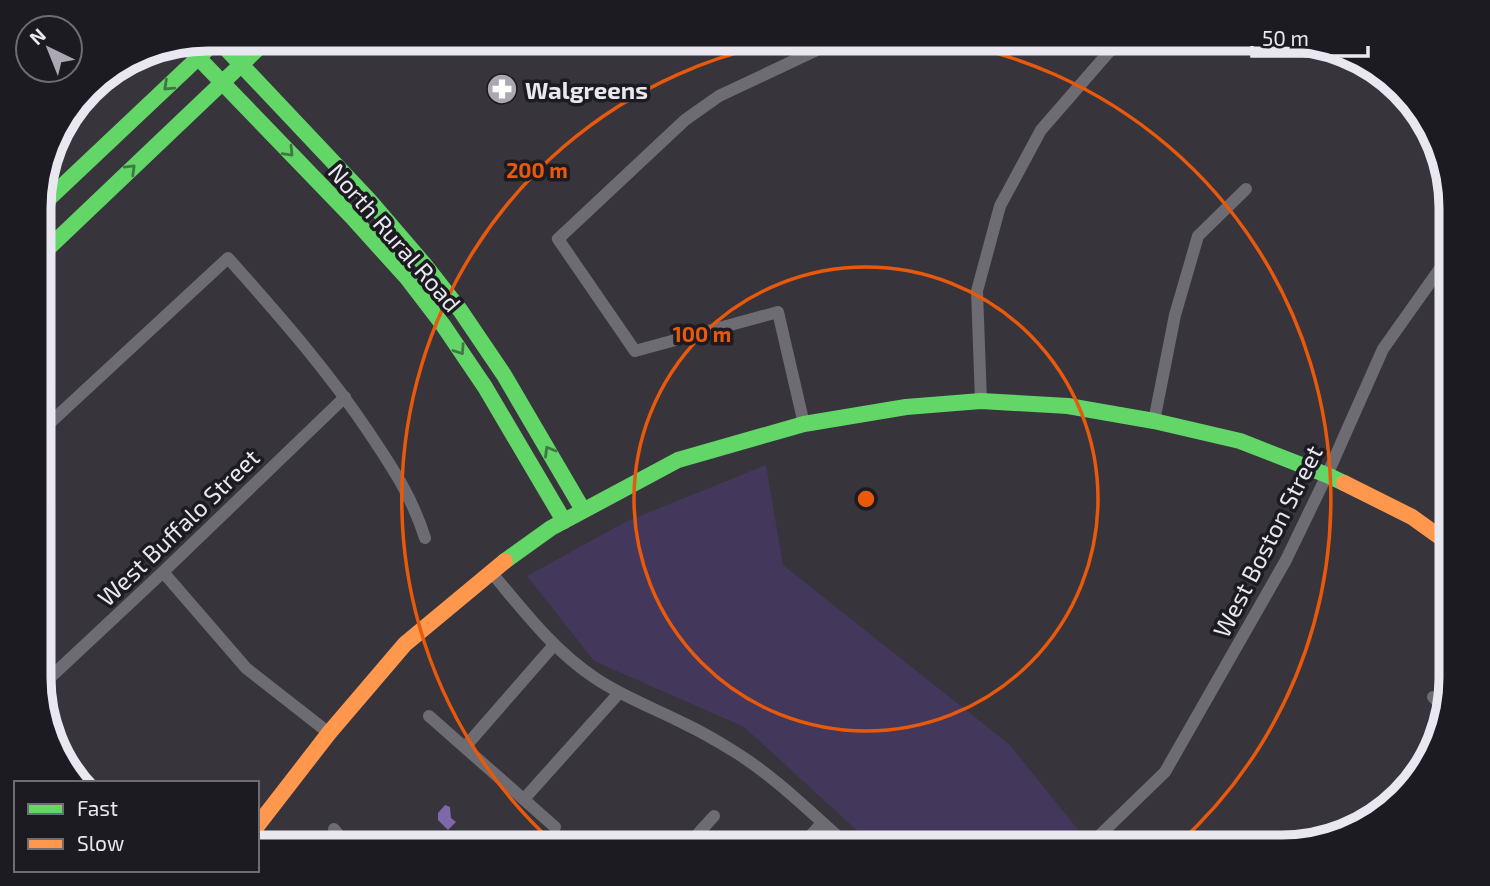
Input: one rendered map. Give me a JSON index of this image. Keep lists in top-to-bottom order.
{
  "streets": {
    "street": ["North Rural Road", "West Buffalo Street", "West Boston Street"]
  },
  "places": {
    "pharmacy": ["Walgreens"]
  },
  "legend": ["Fast", "Slow"],
  "scale_bar": "50 m",
  "north": "top left",
  "rings": ["200 m", "100 m"]
}
